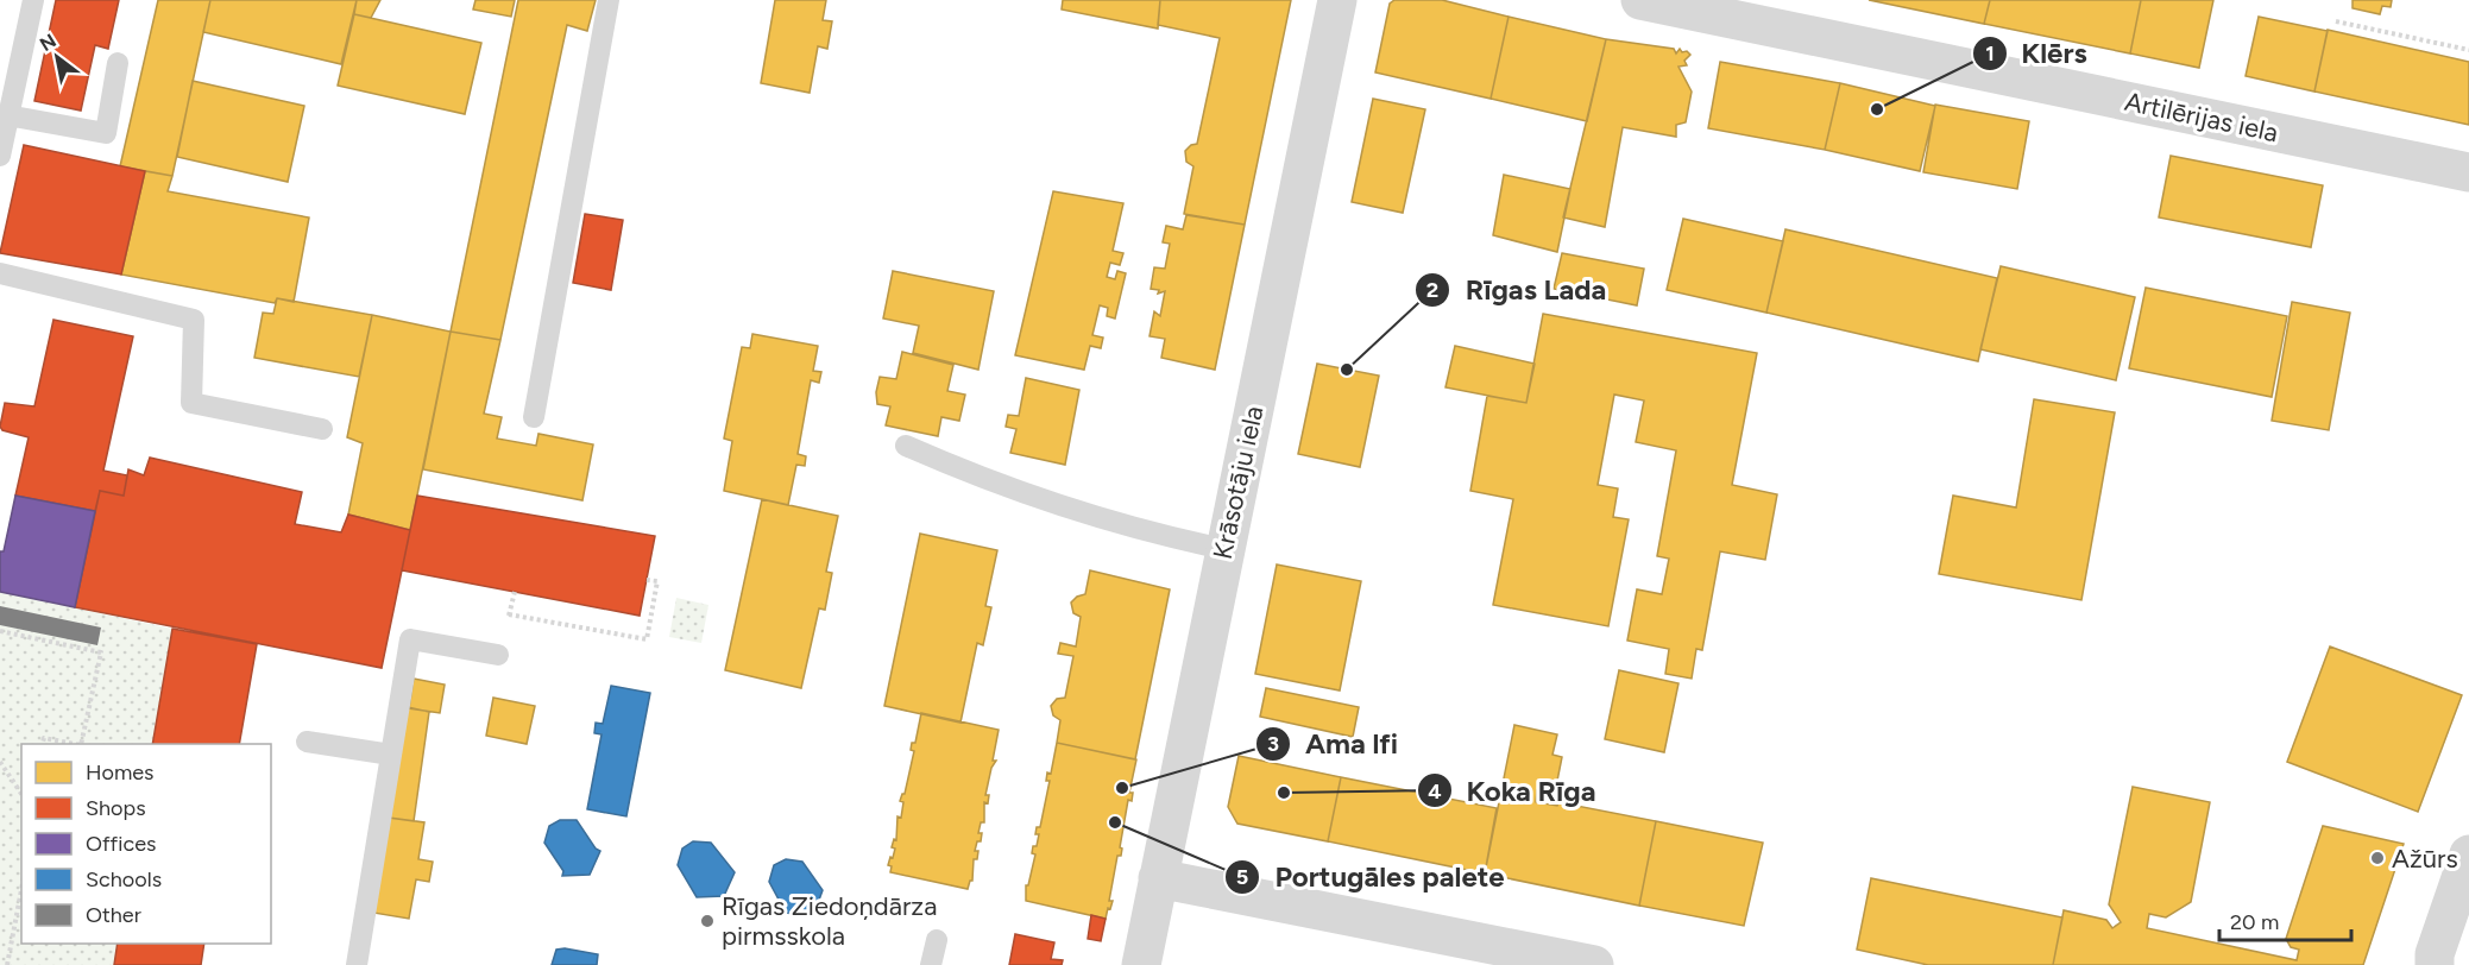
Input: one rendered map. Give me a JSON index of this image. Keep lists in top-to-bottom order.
{
  "streets": {
    "street": ["Artilērijas iela", "Krāsotāju iela"]
  },
  "places": [
    "Klērs",
    "Rīgas Lada",
    "Ama lfi",
    "Koka Rīga",
    "Portugāles palete",
    "Ažūrs",
    "Rīgas Ziedoņdārza pirmsskola"
  ],
  "legend": [
    "Homes",
    "Shops",
    "Offices",
    "Schools",
    "Other"
  ],
  "scale_bar": "20 m",
  "north": "top left"
}
